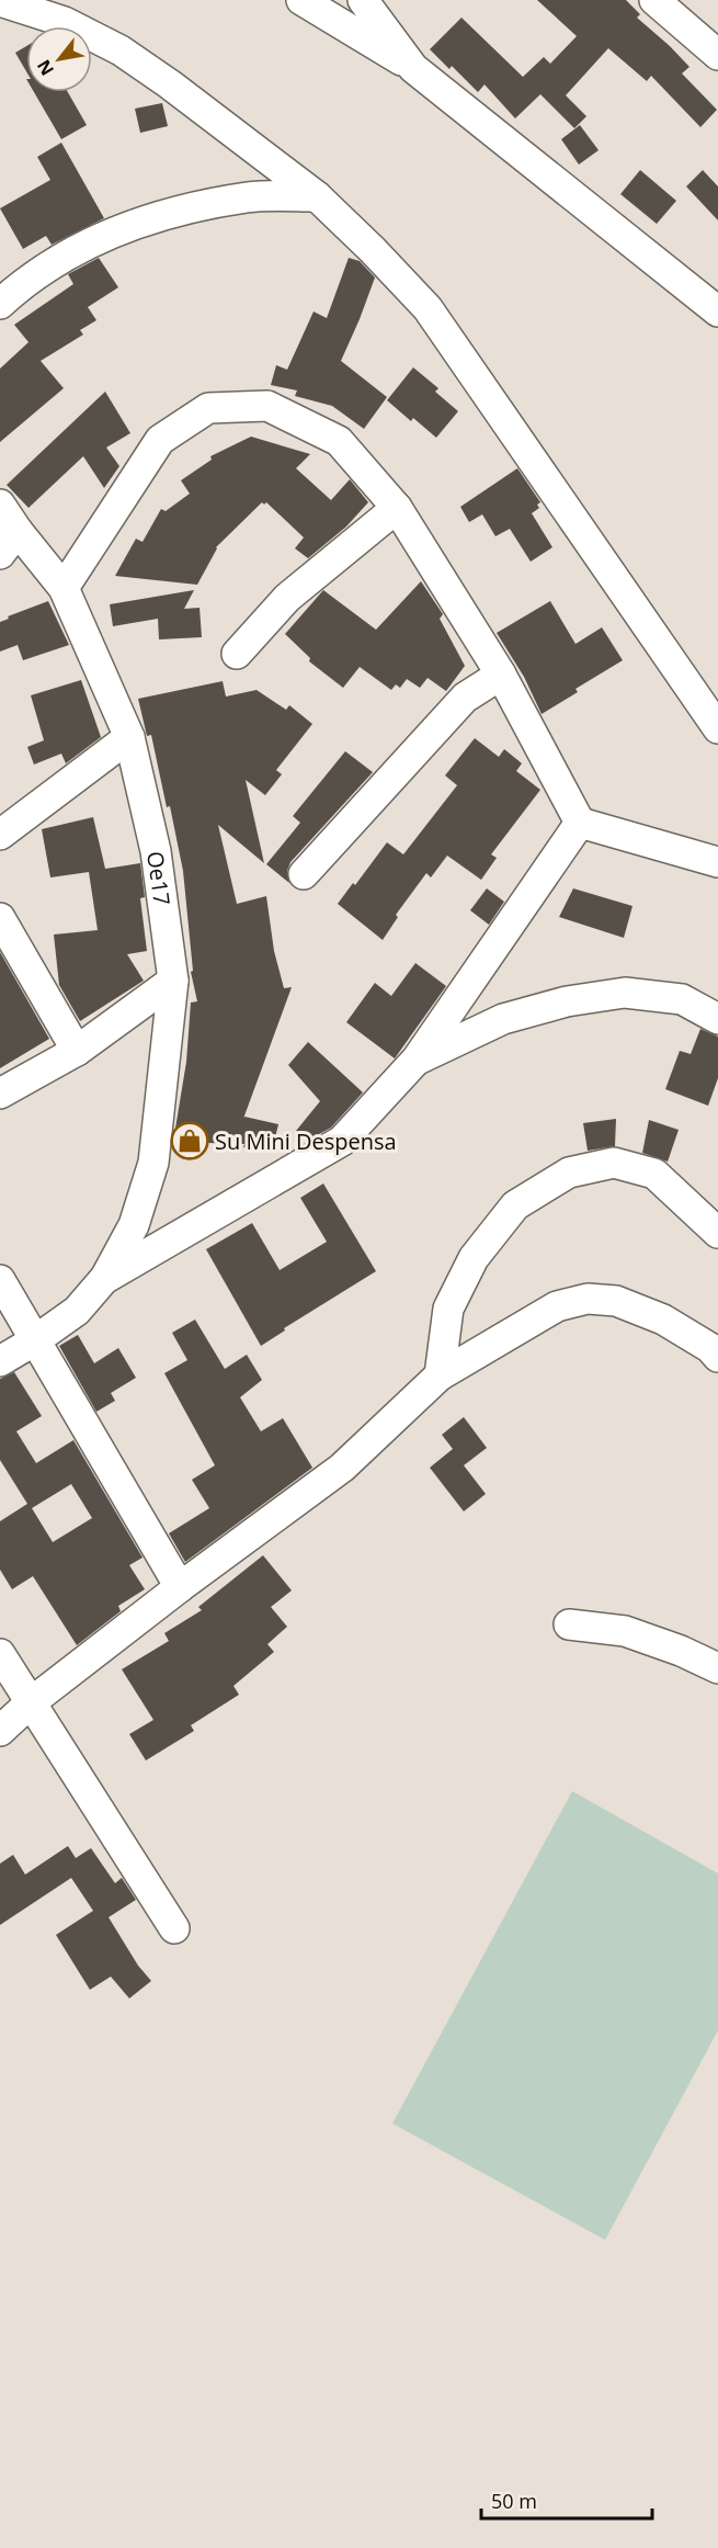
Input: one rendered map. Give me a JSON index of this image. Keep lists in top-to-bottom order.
{
  "streets": {
    "street": ["Oe17"]
  },
  "places": {
    "shop": ["Su Mini Despensa"]
  },
  "scale_bar": "50 m",
  "north": "bottom left"
}
